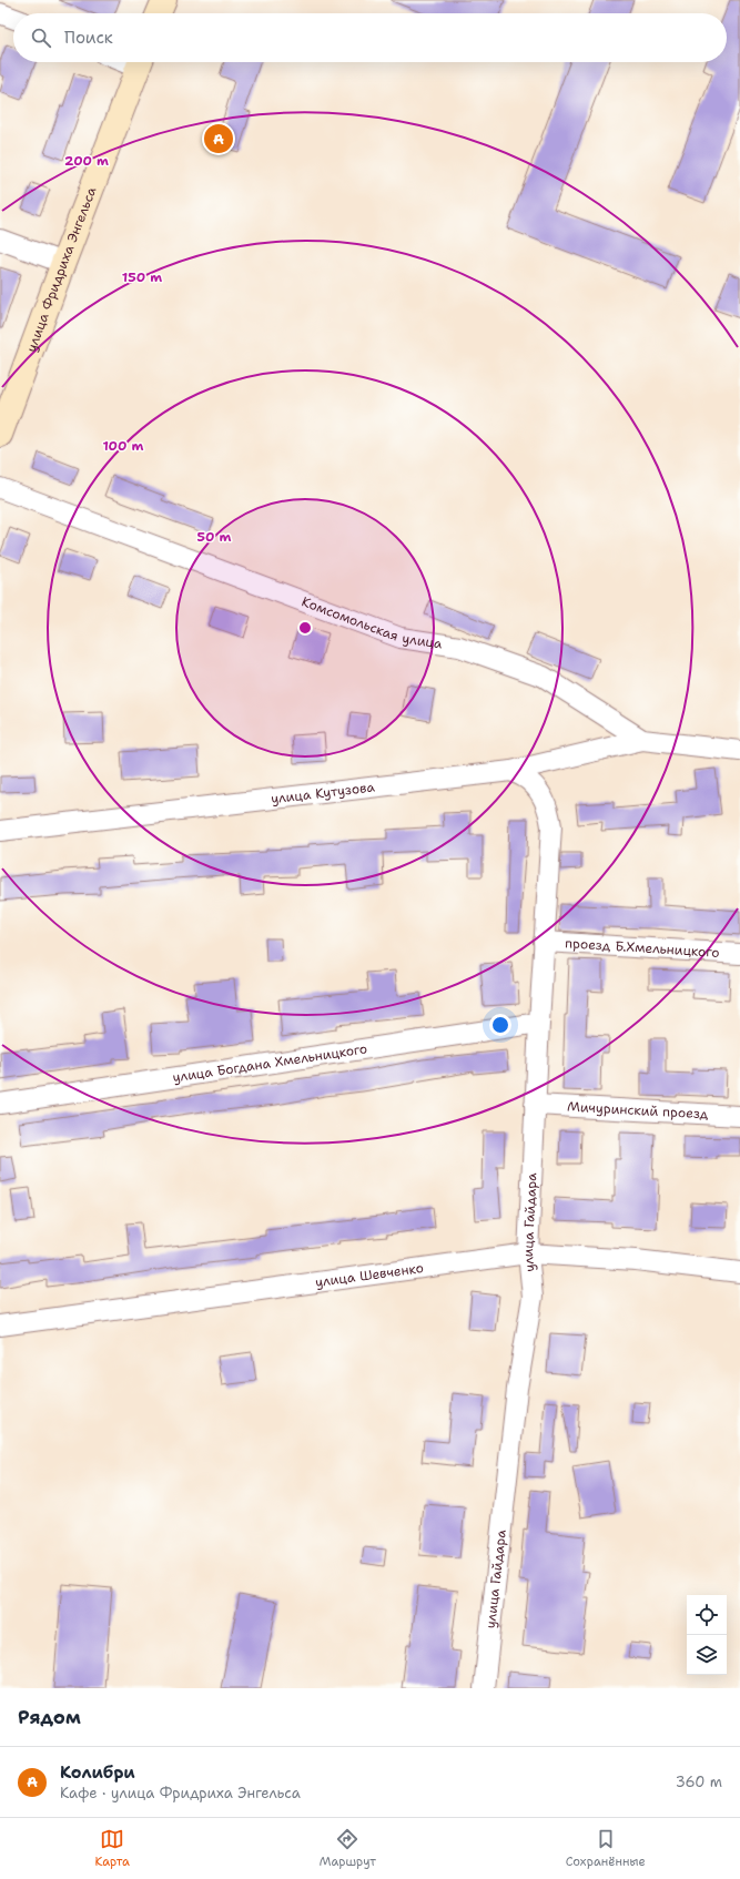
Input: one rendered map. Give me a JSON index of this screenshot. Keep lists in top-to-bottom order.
{
  "streets": {
    "main road": ["улица Фридриха Энгельса"],
    "street": [
      "Комсомольская улица",
      "улица Кутузова",
      "проезд Б.Хмельницкого",
      "улица Богдана Хмельницкого",
      "Мичуринский проезд",
      "улица Гайдара",
      "улица Шевченко"
    ]
  },
  "crossings": [
    ["Комсомольская улица", "улица Кутузова"],
    ["улица Кутузова", "улица Гайдара"],
    ["проезд Б.Хмельницкого", "улица Гайдара"],
    ["улица Богдана Хмельницкого", "улица Гайдара"],
    ["Мичуринский проезд", "улица Гайдара"],
    ["улица Гайдара", "улица Шевченко"]
  ],
  "page": {
    "search": "Поиск",
    "pins": "A",
    "heading": "Рядом",
    "list": [
      {
        "mark": "A",
        "name": "Колибри",
        "note": "Кафе · улица Фридриха Энгельса",
        "value": "360 m"
      }
    ],
    "nav": ["Карта", "Маршрут", "Сохранённые"]
  },
  "rings": [
    "200 m",
    "150 m",
    "100 m",
    "50 m"
  ]
}
